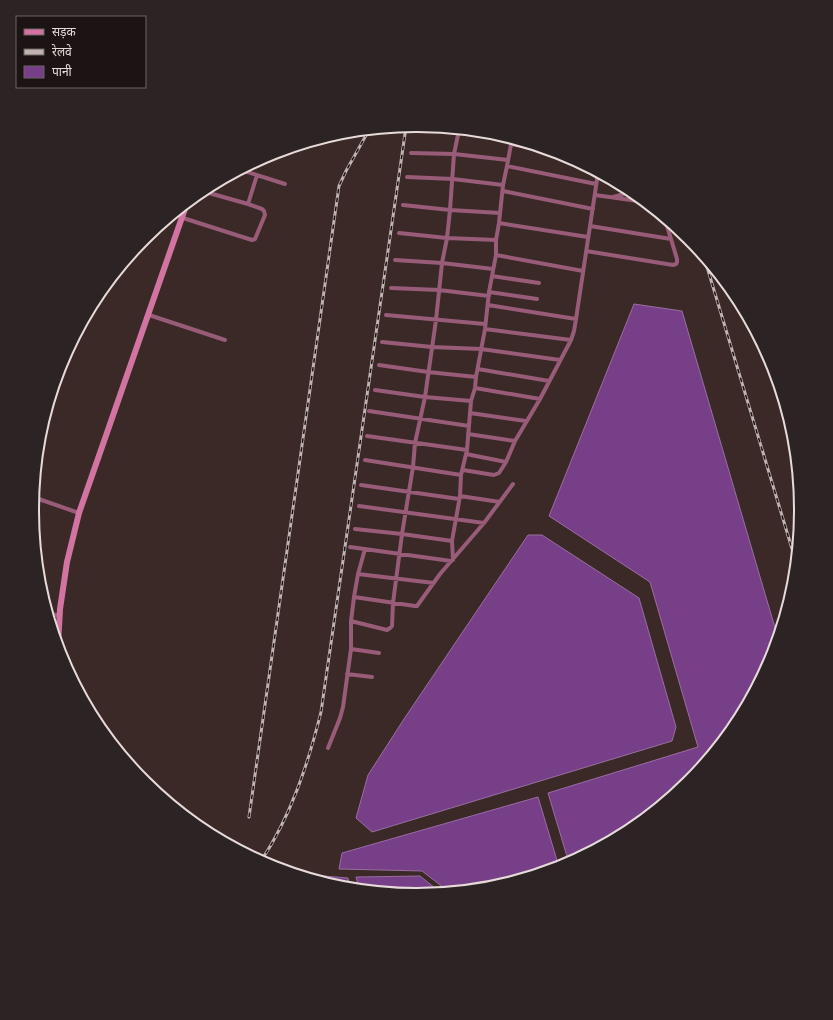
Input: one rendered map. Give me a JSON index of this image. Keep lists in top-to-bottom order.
{
  "legend": ["सड़क", "रेलवे", "पानी"]
}
